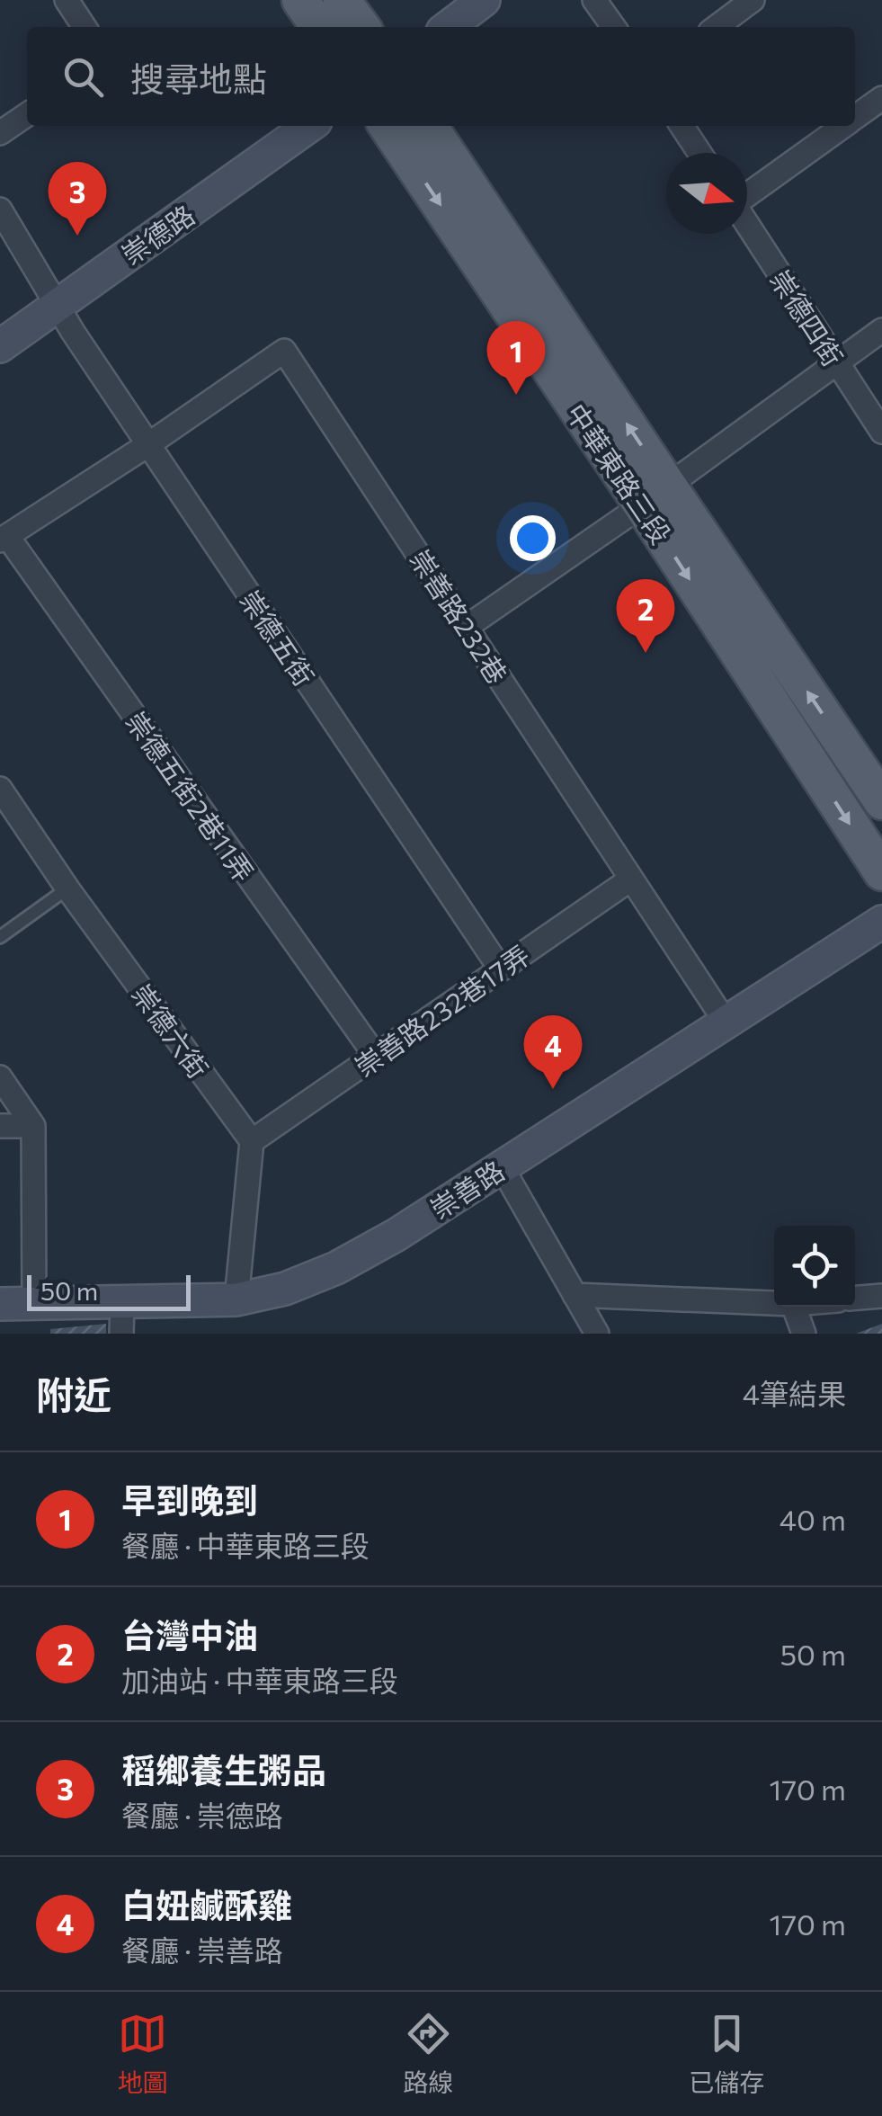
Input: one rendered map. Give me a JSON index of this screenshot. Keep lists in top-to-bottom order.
{
  "streets": {
    "main road": ["中華東路三段"],
    "street": [
      "崇德路",
      "崇德四街",
      "崇善路232巷",
      "崇德五街",
      "崇德五街2巷11弄",
      "崇善路232巷17弄",
      "崇德六街",
      "崇善路"
    ]
  },
  "crossings": [
    ["崇德路", "崇德五街"],
    ["崇善路232巷", "崇德五街"],
    ["崇善路232巷", "崇善路232巷17弄"],
    ["崇善路232巷", "崇善路"],
    ["崇德五街", "崇善路232巷17弄"],
    ["崇德五街2巷11弄", "崇善路232巷17弄"],
    ["崇善路232巷17弄", "崇德六街"]
  ],
  "scale_bar": "50 m",
  "north": "right",
  "page": {
    "search": "搜尋地點",
    "pins": [
      "3",
      "1",
      "2",
      "4"
    ],
    "scale": "50 m",
    "heading": ["附近", "4筆結果"],
    "list": [
      {
        "mark": "1",
        "name": "早到晚到",
        "note": "餐廳 · 中華東路三段",
        "value": "40 m"
      },
      {
        "mark": "2",
        "name": "台灣中油",
        "note": "加油站 · 中華東路三段",
        "value": "50 m"
      },
      {
        "mark": "3",
        "name": "稻鄉養生粥品",
        "note": "餐廳 · 崇德路",
        "value": "170 m"
      },
      {
        "mark": "4",
        "name": "白妞鹹酥雞",
        "note": "餐廳 · 崇善路",
        "value": "170 m"
      }
    ],
    "nav": ["地圖", "路線", "已儲存"]
  }
}
